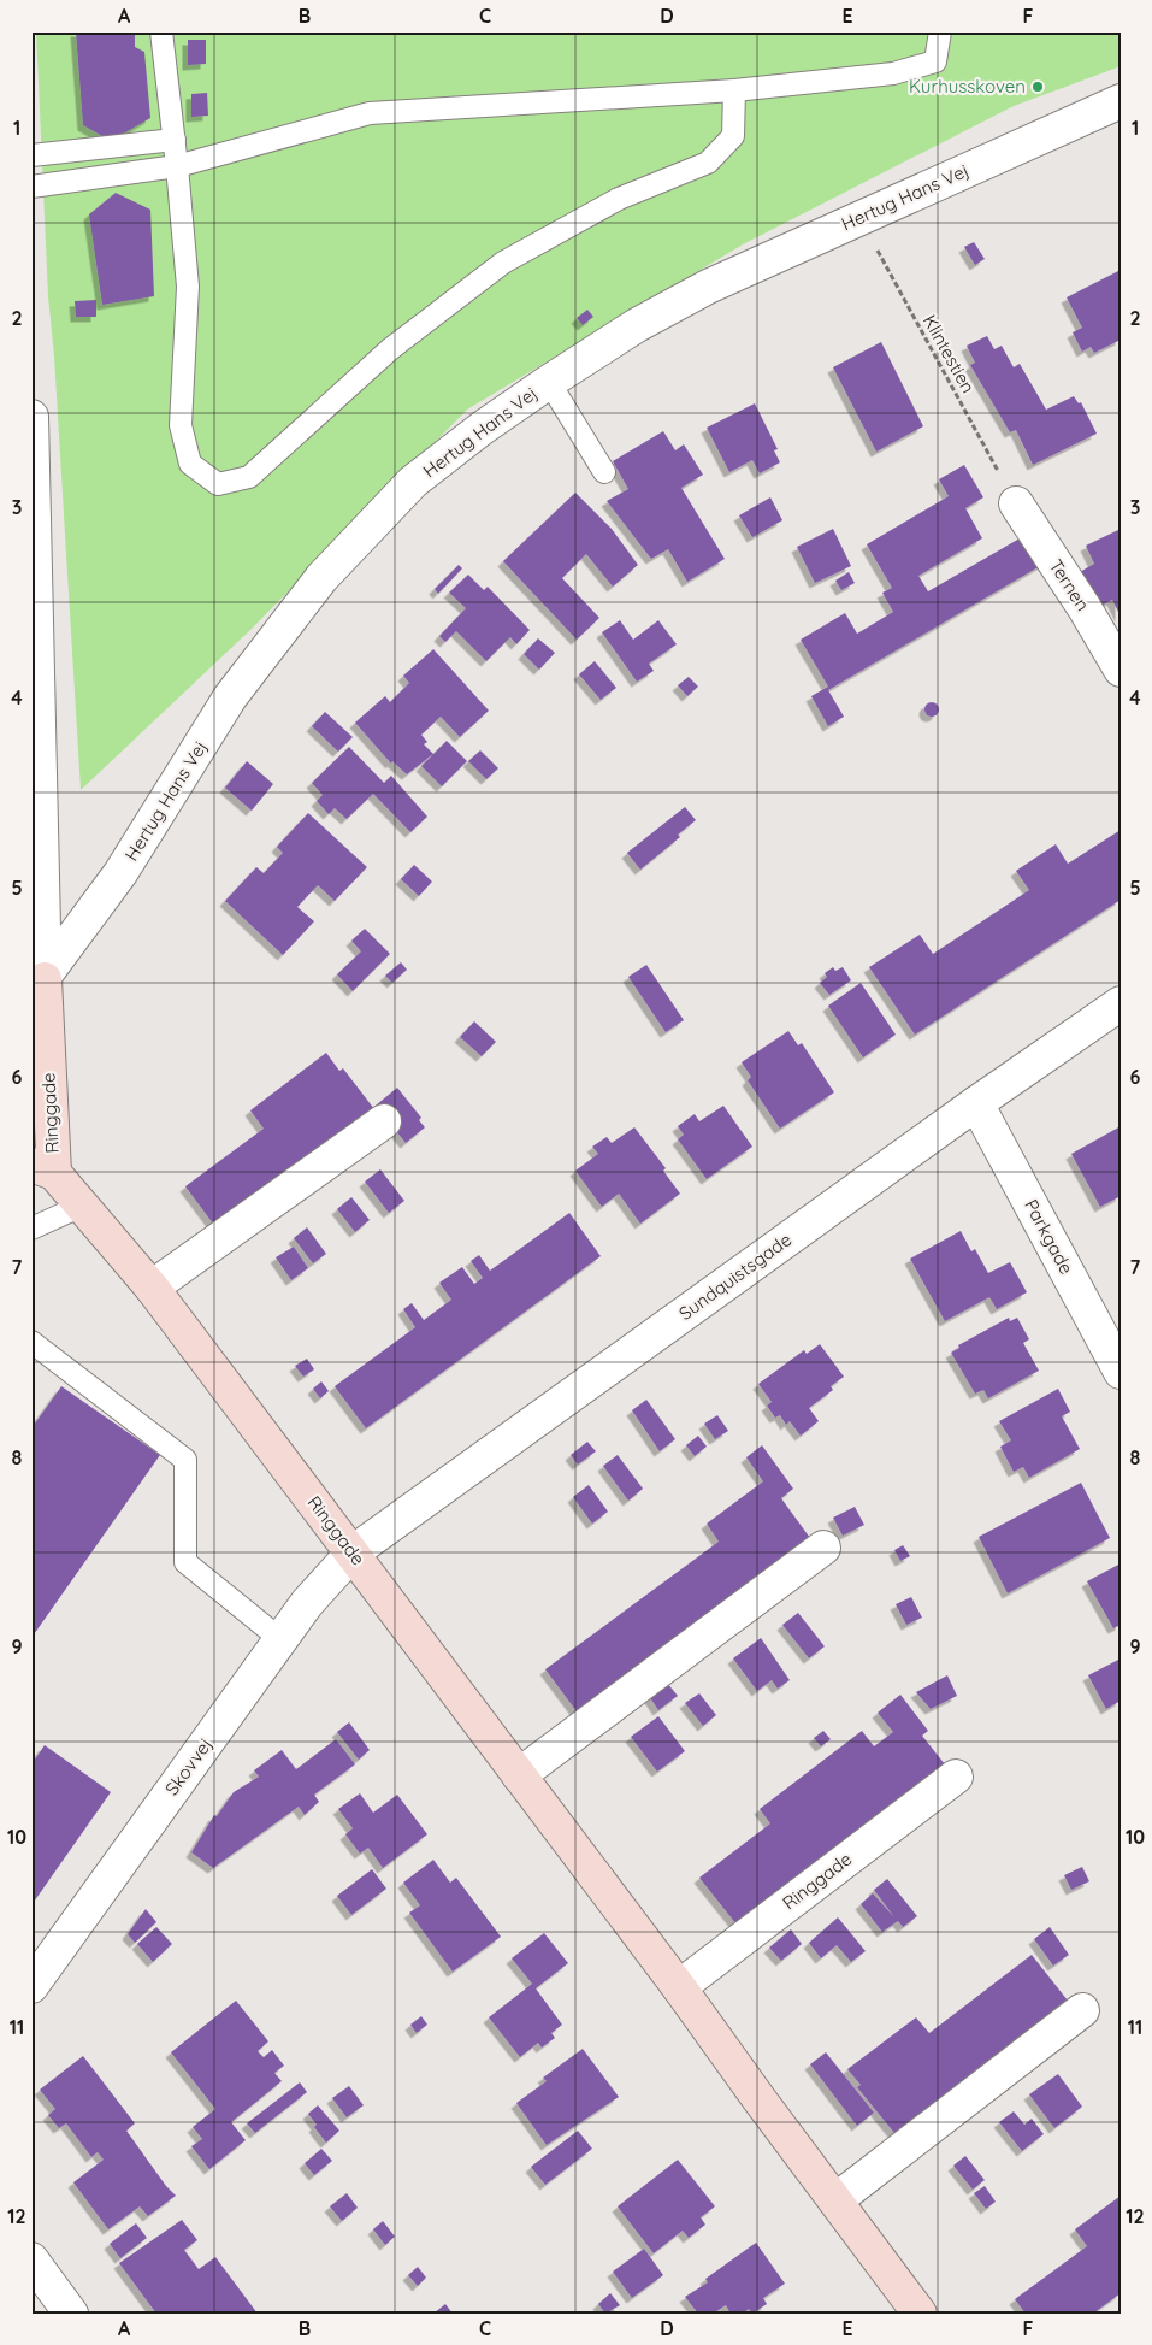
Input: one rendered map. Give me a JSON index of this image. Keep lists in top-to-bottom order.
{
  "streets": {
    "street": [
      "Hertug Hans Vej",
      "Ternen",
      "Ringgade",
      "Parkgade",
      "Sundquistsgade",
      "Skovvej"
    ],
    "path": ["Klintestien"]
  },
  "crossings": [
    ["Hertug Hans Vej", "Klintestien"],
    ["Hertug Hans Vej", "Ringgade"],
    ["Klintestien", "Ternen"],
    ["Ringgade", "Sundquistsgade"],
    ["Ringgade", "Skovvej"],
    ["Parkgade", "Sundquistsgade"],
    ["Sundquistsgade", "Skovvej"]
  ],
  "places": ["Kurhusskoven"],
  "grid": {
    "columns": [
      "A",
      "B",
      "C",
      "D",
      "E",
      "F"
    ],
    "rows": [
      "1",
      "2",
      "3",
      "4",
      "5",
      "6",
      "7",
      "8",
      "9",
      "10",
      "11",
      "12"
    ]
  }
}
